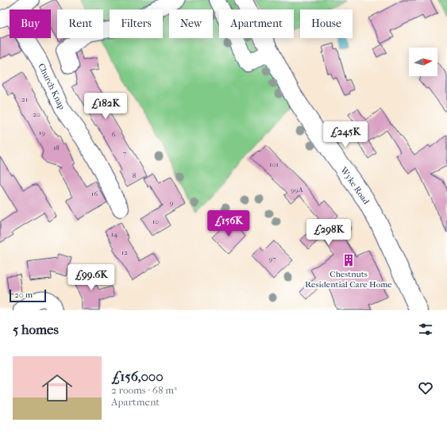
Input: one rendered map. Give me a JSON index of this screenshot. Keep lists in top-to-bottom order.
{
  "streets": {
    "main road": ["Wyke Road"],
    "street": ["Church Knap"]
  },
  "places": {
    "building": ["Chestnuts Residential Care Home"]
  },
  "house_numbers": [
    "21",
    "20",
    "19",
    "6",
    "18",
    "7",
    "101",
    "8",
    "99A",
    "16",
    "9",
    "10",
    "14",
    "12",
    "97"
  ],
  "scale_bar": "20 m",
  "north": "right",
  "page": {
    "chip": [
      "Buy",
      "Rent",
      "Filters",
      "New",
      "Apartment",
      "House"
    ],
    "price": [
      "£182K",
      "£245K",
      "£156K",
      "£298K",
      "£99.6K"
    ],
    "scale": "20 m",
    "heading": "5 homes",
    "list": [
      {
        "name": "£156,000",
        "note": "2 rooms · 68 m² · Apartment"
      }
    ]
  }
}
